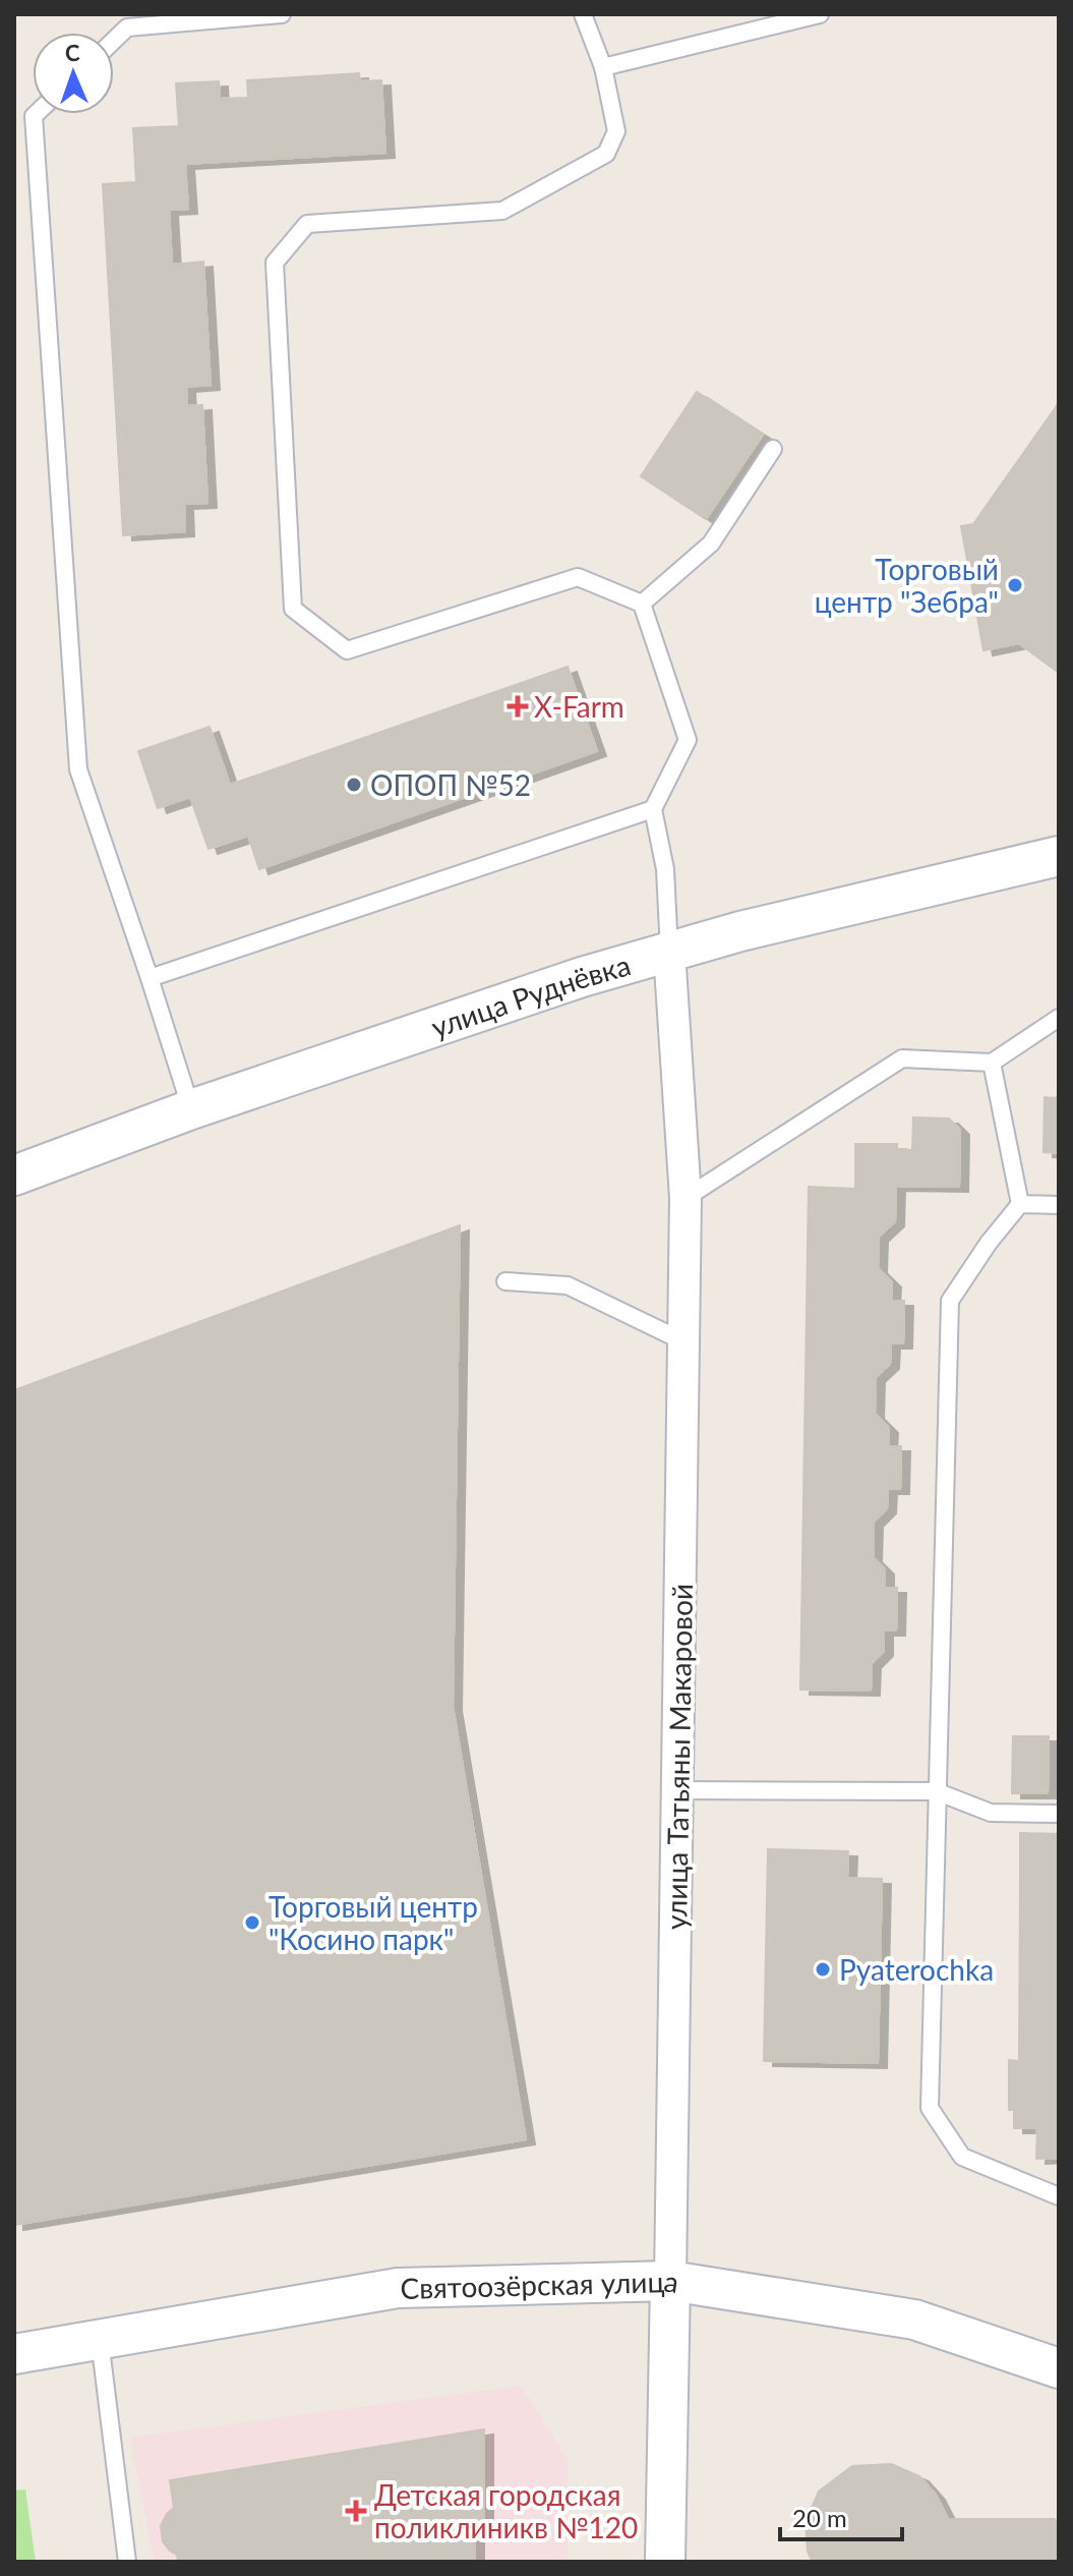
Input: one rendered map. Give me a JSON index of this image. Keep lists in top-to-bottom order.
{
  "streets": {
    "street": ["улица Руднёвка", "улица Татьяны Макаровой", "Святоозёрская улица"]
  },
  "crossings": [
    ["улица Руднёвка", "улица Татьяны Макаровой"],
    ["улица Татьяны Макаровой", "Святоозёрская улица"]
  ],
  "places": {
    "other": [
      "Торговый центр \"Зебра\"",
      "ОПОП №52",
      "Торговый центр \"Косино парк\"",
      "Pyaterochka"
    ],
    "health": ["X-Farm", "Детская городская поликлиникв №120"]
  },
  "scale_bar": "20 m",
  "north": "top"
}
